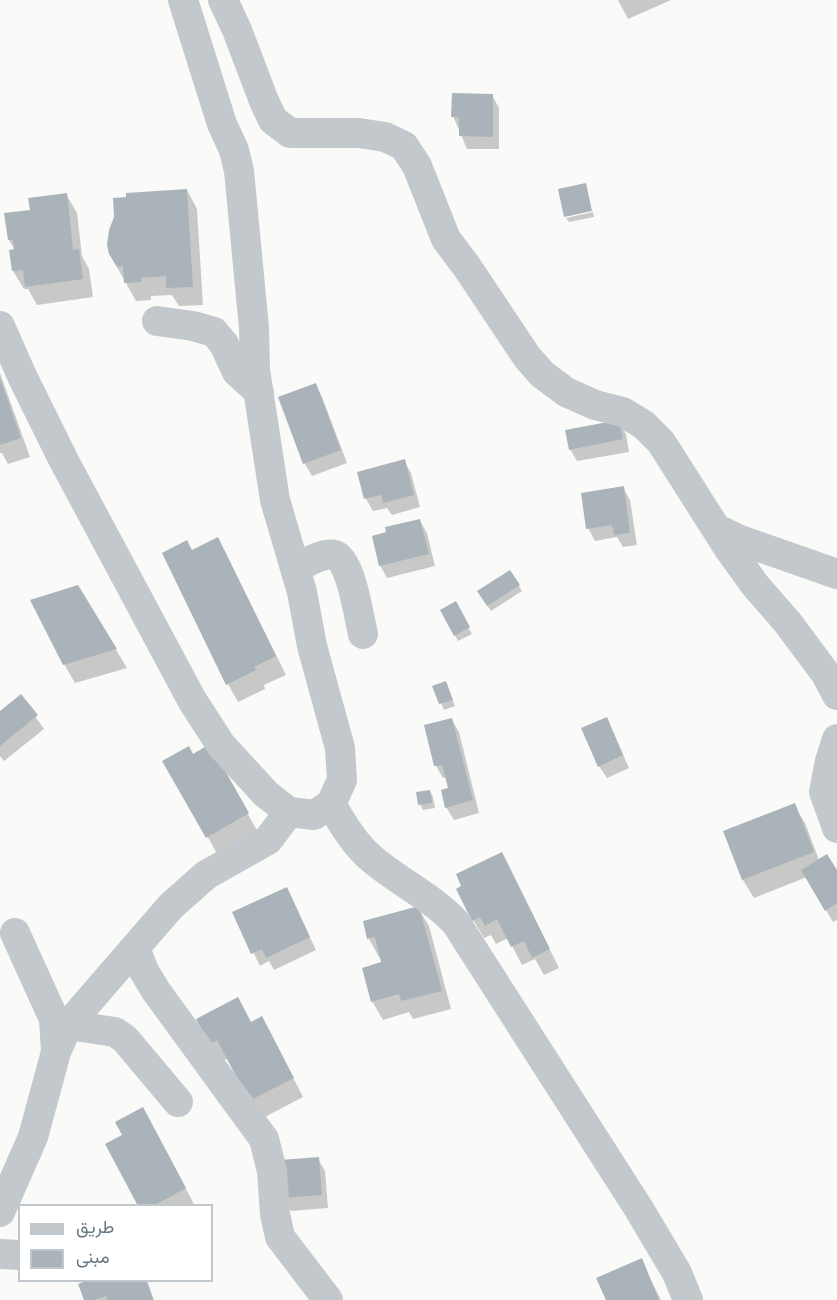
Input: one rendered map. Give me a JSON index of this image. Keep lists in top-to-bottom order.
{
  "legend": ["طريق", "مبنى"]
}
